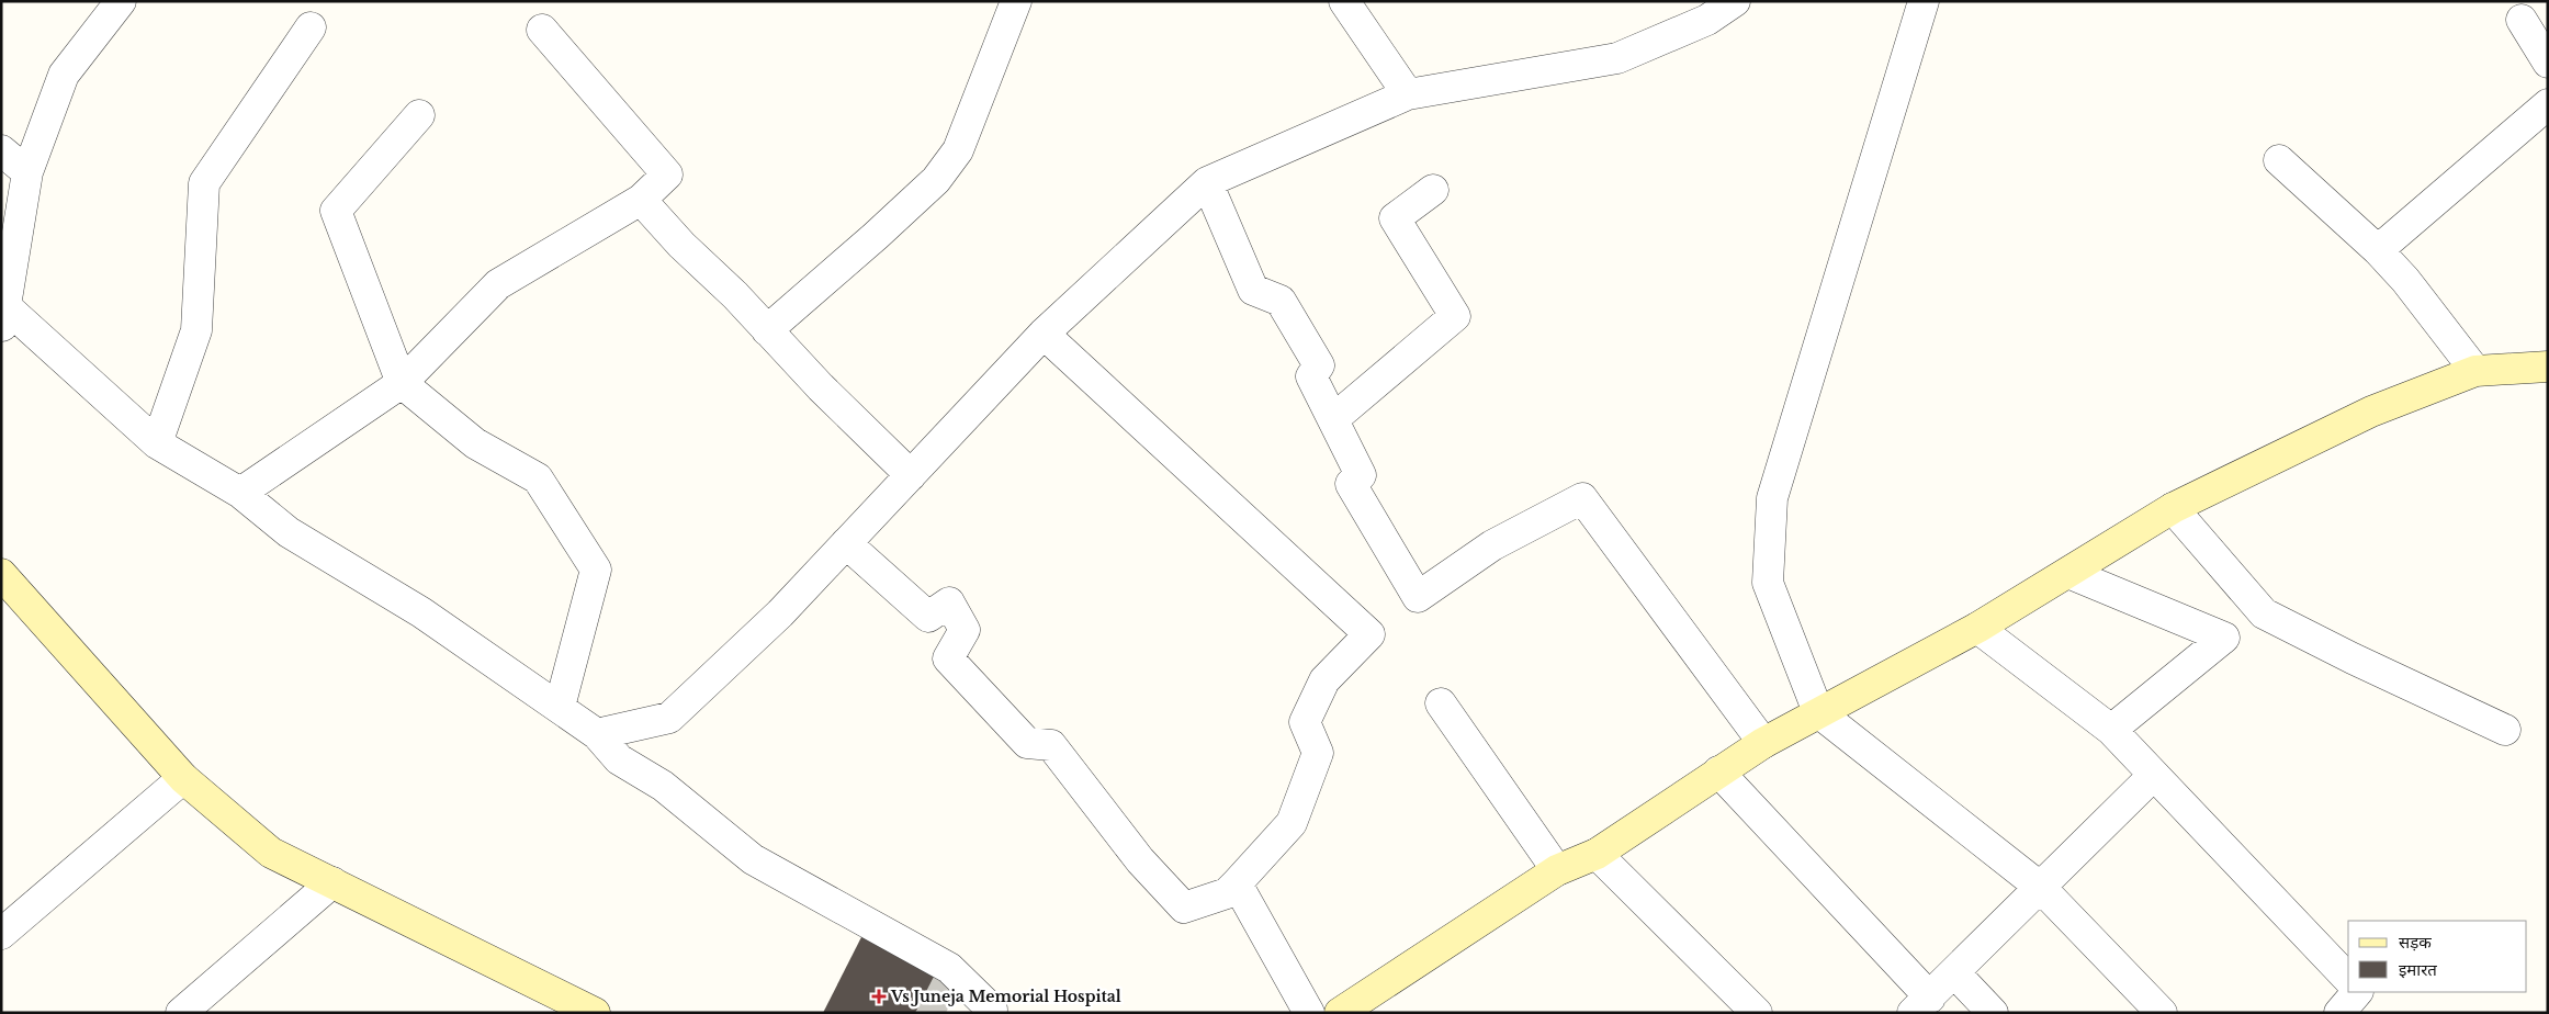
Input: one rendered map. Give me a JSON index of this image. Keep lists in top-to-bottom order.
{
  "places": {
    "health": ["Vs Juneja Memorial Hospital"]
  },
  "legend": ["सड़क", "इमारत"]
}
